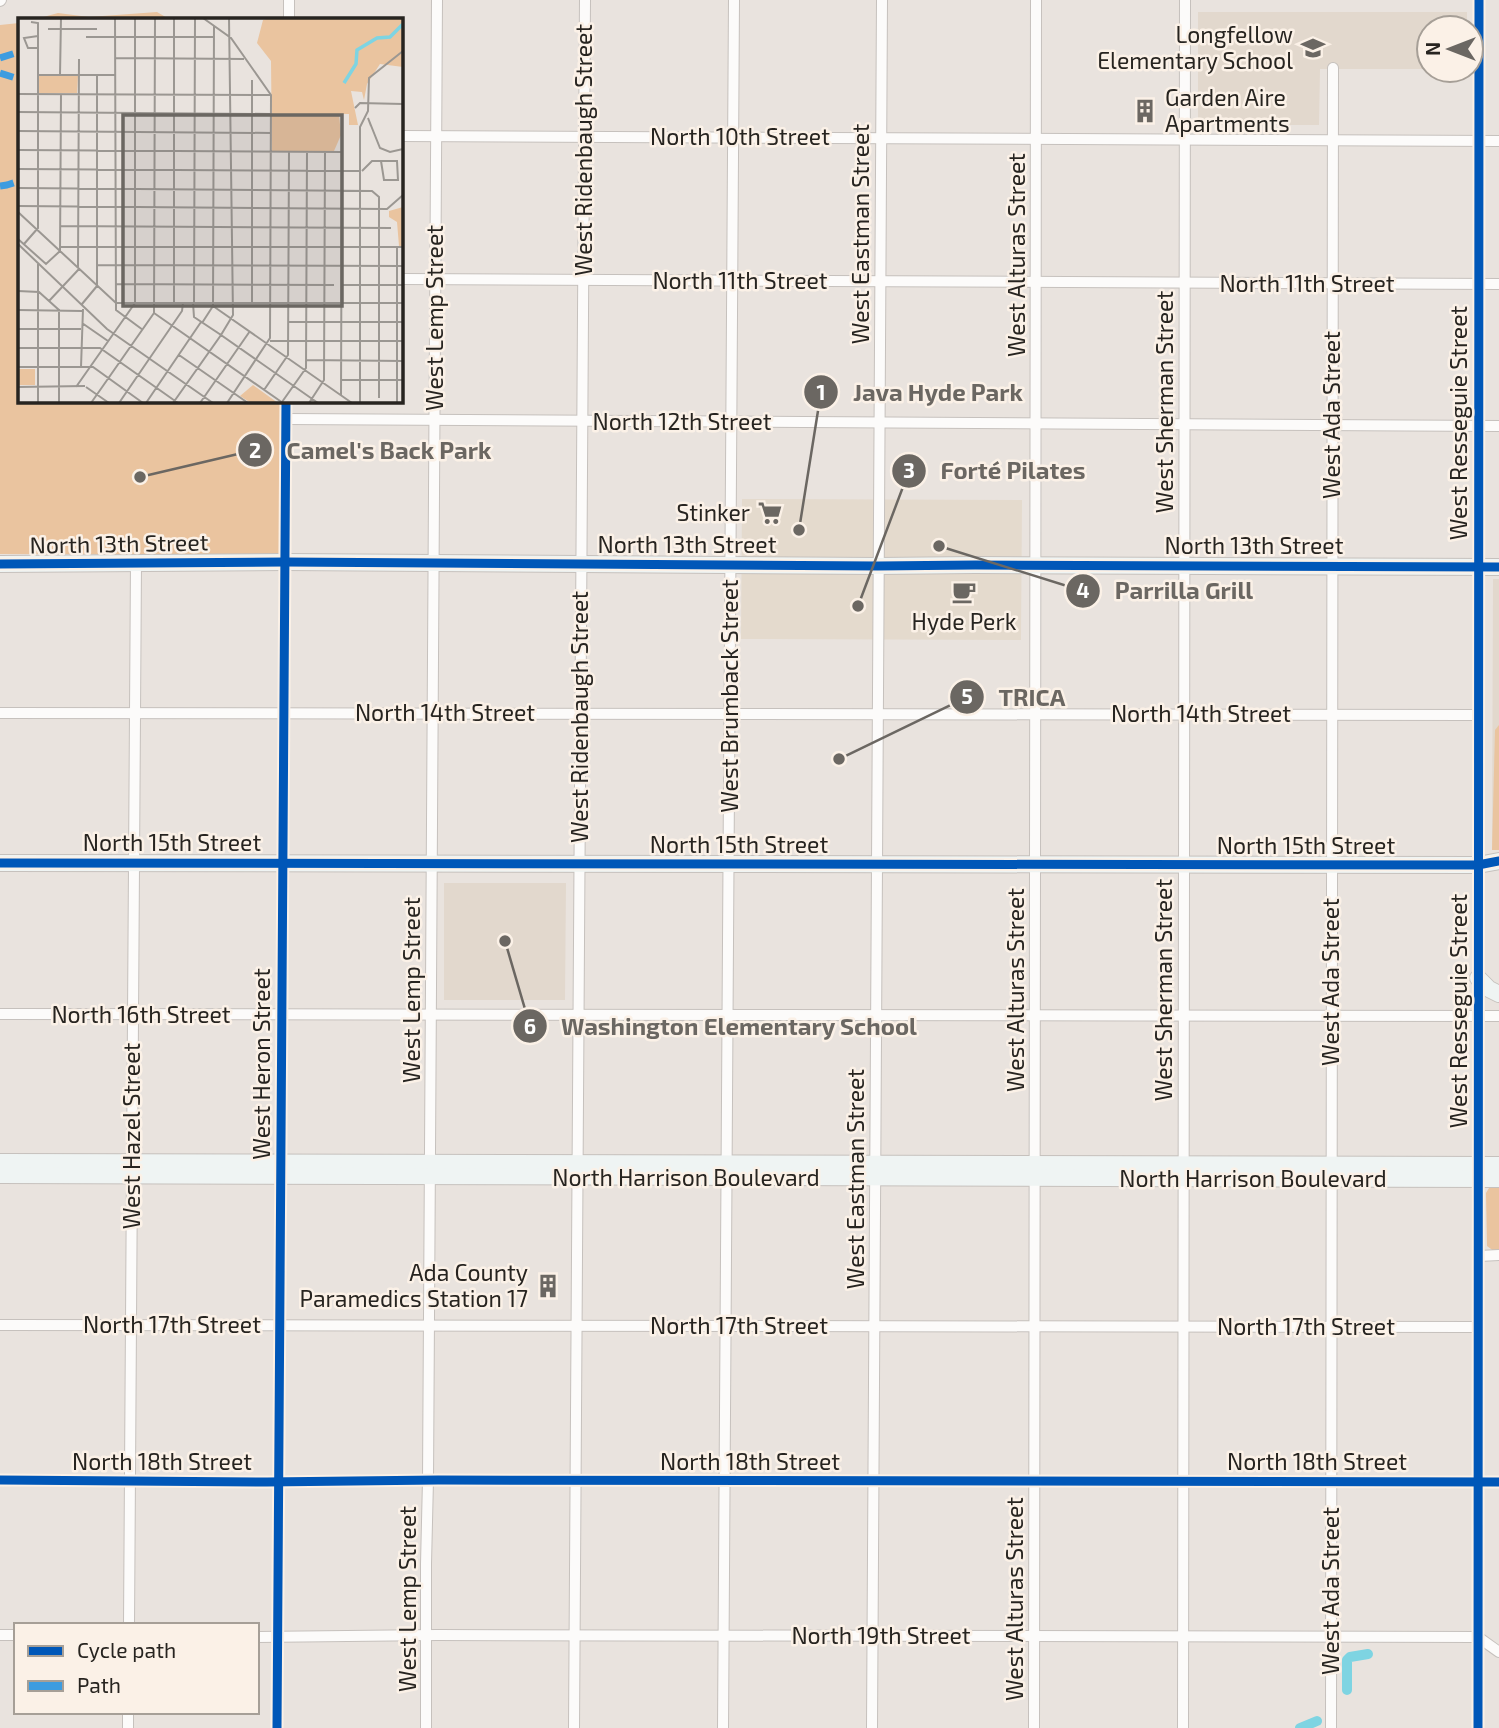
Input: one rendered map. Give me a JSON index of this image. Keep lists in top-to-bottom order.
{
  "streets": {
    "street": [
      "North 10th Street",
      "West Ridenbaugh Street",
      "West Eastman Street",
      "West Alturas Street",
      "North 11th Street",
      "West Lemp Street",
      "West Sherman Street",
      "West Ada Street",
      "North 12th Street",
      "West Resseguie Street",
      "North 13th Street",
      "West Brumback Street",
      "North 14th Street",
      "North 15th Street",
      "North 16th Street",
      "West Heron Street",
      "West Hazel Street",
      "North Harrison Boulevard",
      "North 17th Street",
      "North 18th Street",
      "North 19th Street"
    ]
  },
  "crossings": [
    ["North 10th Street", "West Ridenbaugh Street"],
    ["North 10th Street", "West Eastman Street"],
    ["North 10th Street", "West Alturas Street"],
    ["North 10th Street", "West Lemp Street"],
    ["North 10th Street", "West Sherman Street"],
    ["North 10th Street", "West Ada Street"],
    ["North 10th Street", "West Resseguie Street"],
    ["North 10th Street", "West Brumback Street"],
    ["West Ridenbaugh Street", "North 11th Street"],
    ["West Ridenbaugh Street", "North 12th Street"],
    ["West Ridenbaugh Street", "North 13th Street"],
    ["West Ridenbaugh Street", "North 14th Street"],
    ["West Ridenbaugh Street", "North 15th Street"],
    ["West Ridenbaugh Street", "North 16th Street"],
    ["West Ridenbaugh Street", "North Harrison Boulevard"],
    ["West Ridenbaugh Street", "North 17th Street"],
    ["West Ridenbaugh Street", "North 18th Street"],
    ["West Ridenbaugh Street", "North 19th Street"],
    ["West Eastman Street", "North 11th Street"],
    ["West Eastman Street", "North 12th Street"],
    ["West Eastman Street", "North 13th Street"],
    ["West Eastman Street", "North 14th Street"],
    ["West Eastman Street", "North 15th Street"],
    ["West Eastman Street", "North 16th Street"],
    ["West Eastman Street", "North Harrison Boulevard"],
    ["West Eastman Street", "North 17th Street"],
    ["West Eastman Street", "North 18th Street"],
    ["West Eastman Street", "North 19th Street"],
    ["West Alturas Street", "North 11th Street"],
    ["West Alturas Street", "North 12th Street"],
    ["West Alturas Street", "North 13th Street"],
    ["West Alturas Street", "North 14th Street"],
    ["West Alturas Street", "North 15th Street"],
    ["West Alturas Street", "North 16th Street"],
    ["West Alturas Street", "North Harrison Boulevard"],
    ["West Alturas Street", "North 17th Street"],
    ["West Alturas Street", "North 18th Street"],
    ["West Alturas Street", "North 19th Street"],
    ["North 11th Street", "West Lemp Street"],
    ["North 11th Street", "West Sherman Street"],
    ["North 11th Street", "West Ada Street"],
    ["North 11th Street", "West Resseguie Street"],
    ["North 11th Street", "West Brumback Street"],
    ["West Lemp Street", "North 12th Street"],
    ["West Lemp Street", "North 13th Street"],
    ["West Lemp Street", "North 14th Street"],
    ["West Lemp Street", "North 15th Street"],
    ["West Lemp Street", "North 16th Street"],
    ["West Lemp Street", "North Harrison Boulevard"],
    ["West Lemp Street", "North 17th Street"],
    ["West Lemp Street", "North 18th Street"],
    ["West Lemp Street", "North 19th Street"],
    ["West Sherman Street", "North 12th Street"],
    ["West Sherman Street", "North 13th Street"],
    ["West Sherman Street", "North 14th Street"],
    ["West Sherman Street", "North 15th Street"],
    ["West Sherman Street", "North 16th Street"],
    ["West Sherman Street", "North Harrison Boulevard"],
    ["West Sherman Street", "North 17th Street"],
    ["West Sherman Street", "North 18th Street"],
    ["West Sherman Street", "North 19th Street"],
    ["West Ada Street", "North 12th Street"],
    ["West Ada Street", "North 13th Street"],
    ["West Ada Street", "North 14th Street"],
    ["West Ada Street", "North 15th Street"],
    ["West Ada Street", "North 16th Street"],
    ["West Ada Street", "North Harrison Boulevard"],
    ["West Ada Street", "North 17th Street"],
    ["West Ada Street", "North 18th Street"],
    ["West Ada Street", "North 19th Street"],
    ["North 12th Street", "West Resseguie Street"],
    ["North 12th Street", "West Brumback Street"],
    ["North 12th Street", "West Heron Street"],
    ["West Resseguie Street", "North 13th Street"],
    ["West Resseguie Street", "North 14th Street"],
    ["West Resseguie Street", "North 15th Street"],
    ["West Resseguie Street", "North 16th Street"],
    ["West Resseguie Street", "North Harrison Boulevard"],
    ["West Resseguie Street", "North 17th Street"],
    ["West Resseguie Street", "North 18th Street"],
    ["West Resseguie Street", "North 19th Street"],
    ["North 13th Street", "West Brumback Street"],
    ["North 13th Street", "West Heron Street"],
    ["North 13th Street", "West Hazel Street"],
    ["West Brumback Street", "North 14th Street"],
    ["West Brumback Street", "North 15th Street"],
    ["West Brumback Street", "North 16th Street"],
    ["West Brumback Street", "North Harrison Boulevard"],
    ["West Brumback Street", "North 17th Street"],
    ["West Brumback Street", "North 18th Street"],
    ["West Brumback Street", "North 19th Street"],
    ["North 14th Street", "West Heron Street"],
    ["North 14th Street", "West Hazel Street"],
    ["North 15th Street", "West Heron Street"],
    ["North 15th Street", "West Hazel Street"],
    ["North 16th Street", "West Heron Street"],
    ["North 16th Street", "West Hazel Street"],
    ["West Heron Street", "North Harrison Boulevard"],
    ["West Heron Street", "North 17th Street"],
    ["West Heron Street", "North 18th Street"],
    ["West Heron Street", "North 19th Street"],
    ["West Hazel Street", "North Harrison Boulevard"],
    ["West Hazel Street", "North 17th Street"],
    ["West Hazel Street", "North 18th Street"]
  ],
  "places": {
    "school or university": ["Longfellow Elementary School"],
    "building": ["Garden Aire Apartments", "Ada County Paramedics Station 17"],
    "other": [
      "Camel's Back Park",
      "Java Hyde Park",
      "Parrilla Grill",
      "Forté Pilates",
      "TRICA",
      "Washington Elementary School"
    ],
    "supermarket": ["Stinker"],
    "cafe": ["Hyde Perk"]
  },
  "legend": ["Cycle path", "Path"],
  "north": "left"
}
